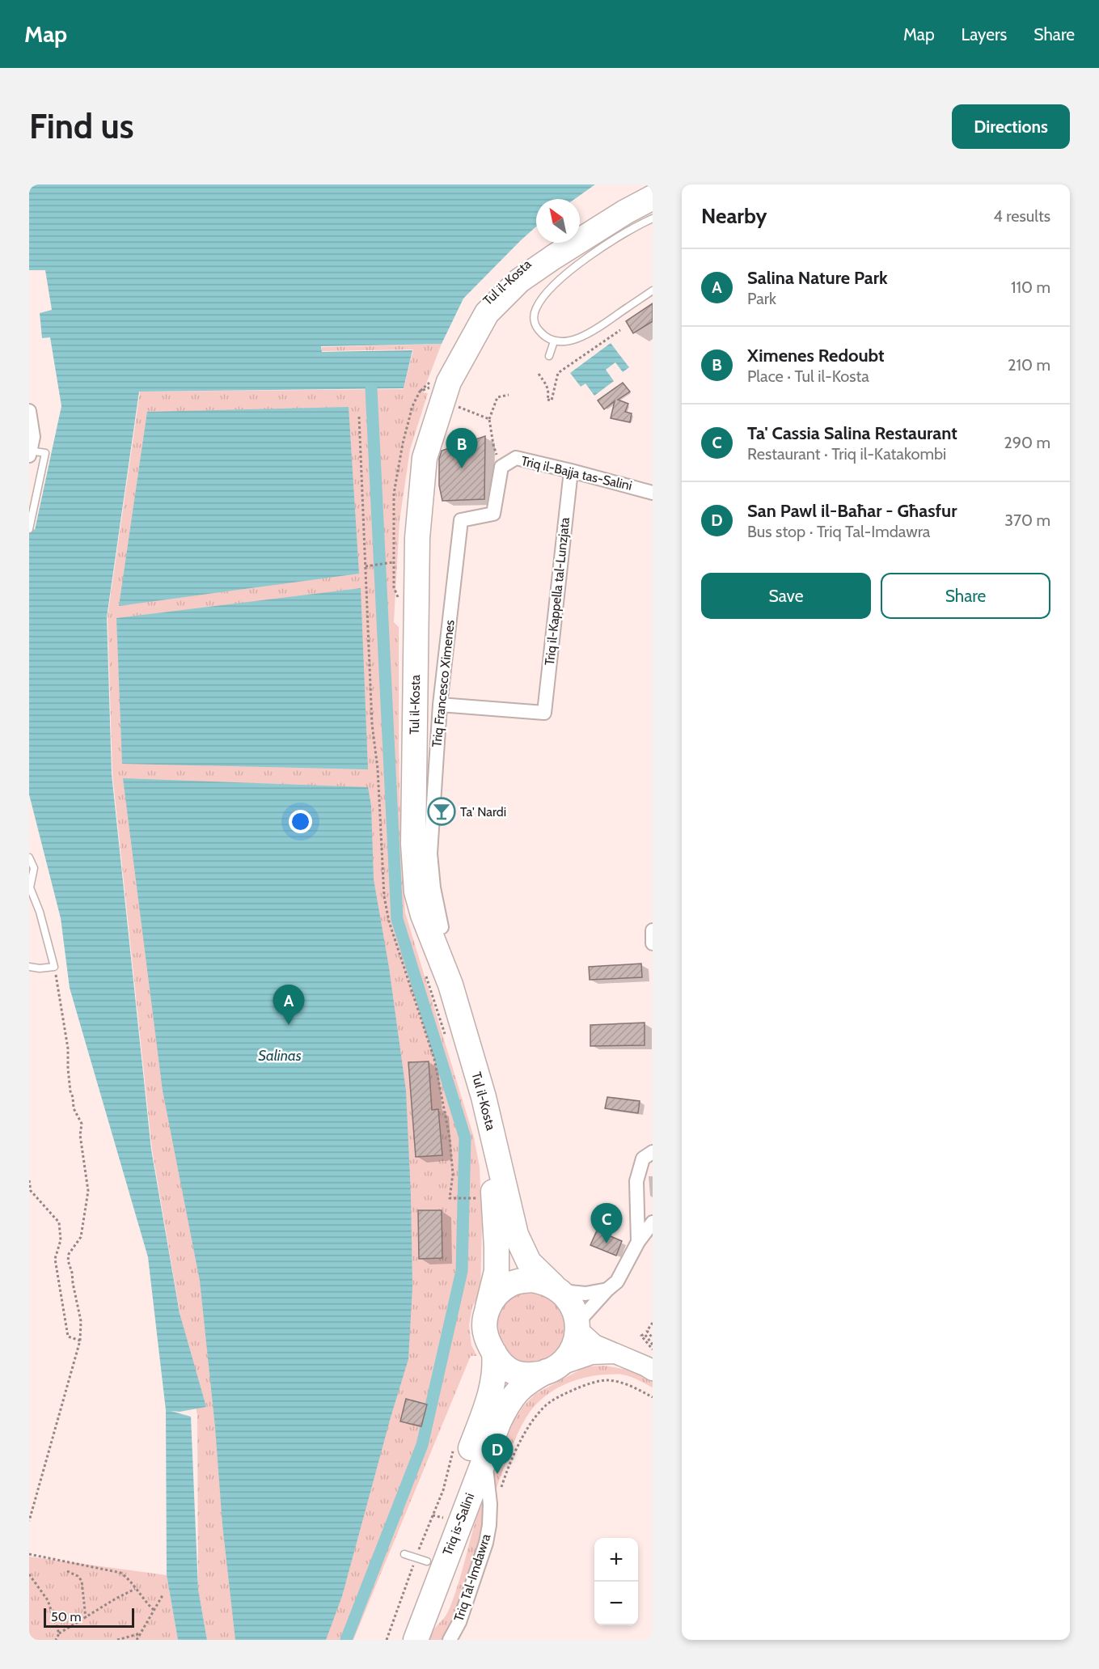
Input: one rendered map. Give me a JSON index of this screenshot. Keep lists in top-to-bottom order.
{
  "streets": {
    "highway": ["Tul il-Kosta", "Triq is-Salini"],
    "street": [
      "Triq il-Bajja tas-Salini",
      "Triq il-Kappella tal-Lunzjata",
      "Triq Francesco Ximenes",
      "Triq Tal-Imdawra"
    ]
  },
  "crossings": [
    ["Tul il-Kosta", "Triq is-Salini"],
    ["Triq il-Bajja tas-Salini", "Triq il-Kappella tal-Lunzjata"],
    ["Triq il-Bajja tas-Salini", "Triq Francesco Ximenes"],
    ["Triq il-Kappella tal-Lunzjata", "Triq Francesco Ximenes"],
    ["Triq is-Salini", "Triq Tal-Imdawra"]
  ],
  "water": ["Salinas"],
  "places": {
    "bar": ["Ta' Nardi"]
  },
  "scale_bar": "50 m",
  "north": "top left",
  "page": {
    "header": "Map",
    "nav": ["Map", "Layers", "Share"],
    "buttons": [
      "Directions",
      ["Save", "Share"]
    ],
    "title": "Find us",
    "heading": ["Nearby", "4 results"],
    "list": [
      {
        "mark": "A",
        "name": "Salina Nature Park",
        "note": "Park",
        "value": "110 m"
      },
      {
        "mark": "B",
        "name": "Ximenes Redoubt",
        "note": "Place · Tul il-Kosta",
        "value": "210 m"
      },
      {
        "mark": "C",
        "name": "Ta' Cassia Salina Restaurant",
        "note": "Restaurant · Triq il-Katakombi",
        "value": "290 m"
      },
      {
        "mark": "D",
        "name": "San Pawl il-Baħar - Għasfur",
        "note": "Bus stop · Triq Tal-Imdawra",
        "value": "370 m"
      }
    ],
    "pins": [
      "B",
      "A",
      "C",
      "D"
    ],
    "map_buttons": ["+", "−"],
    "scale": "50 m"
  }
}
